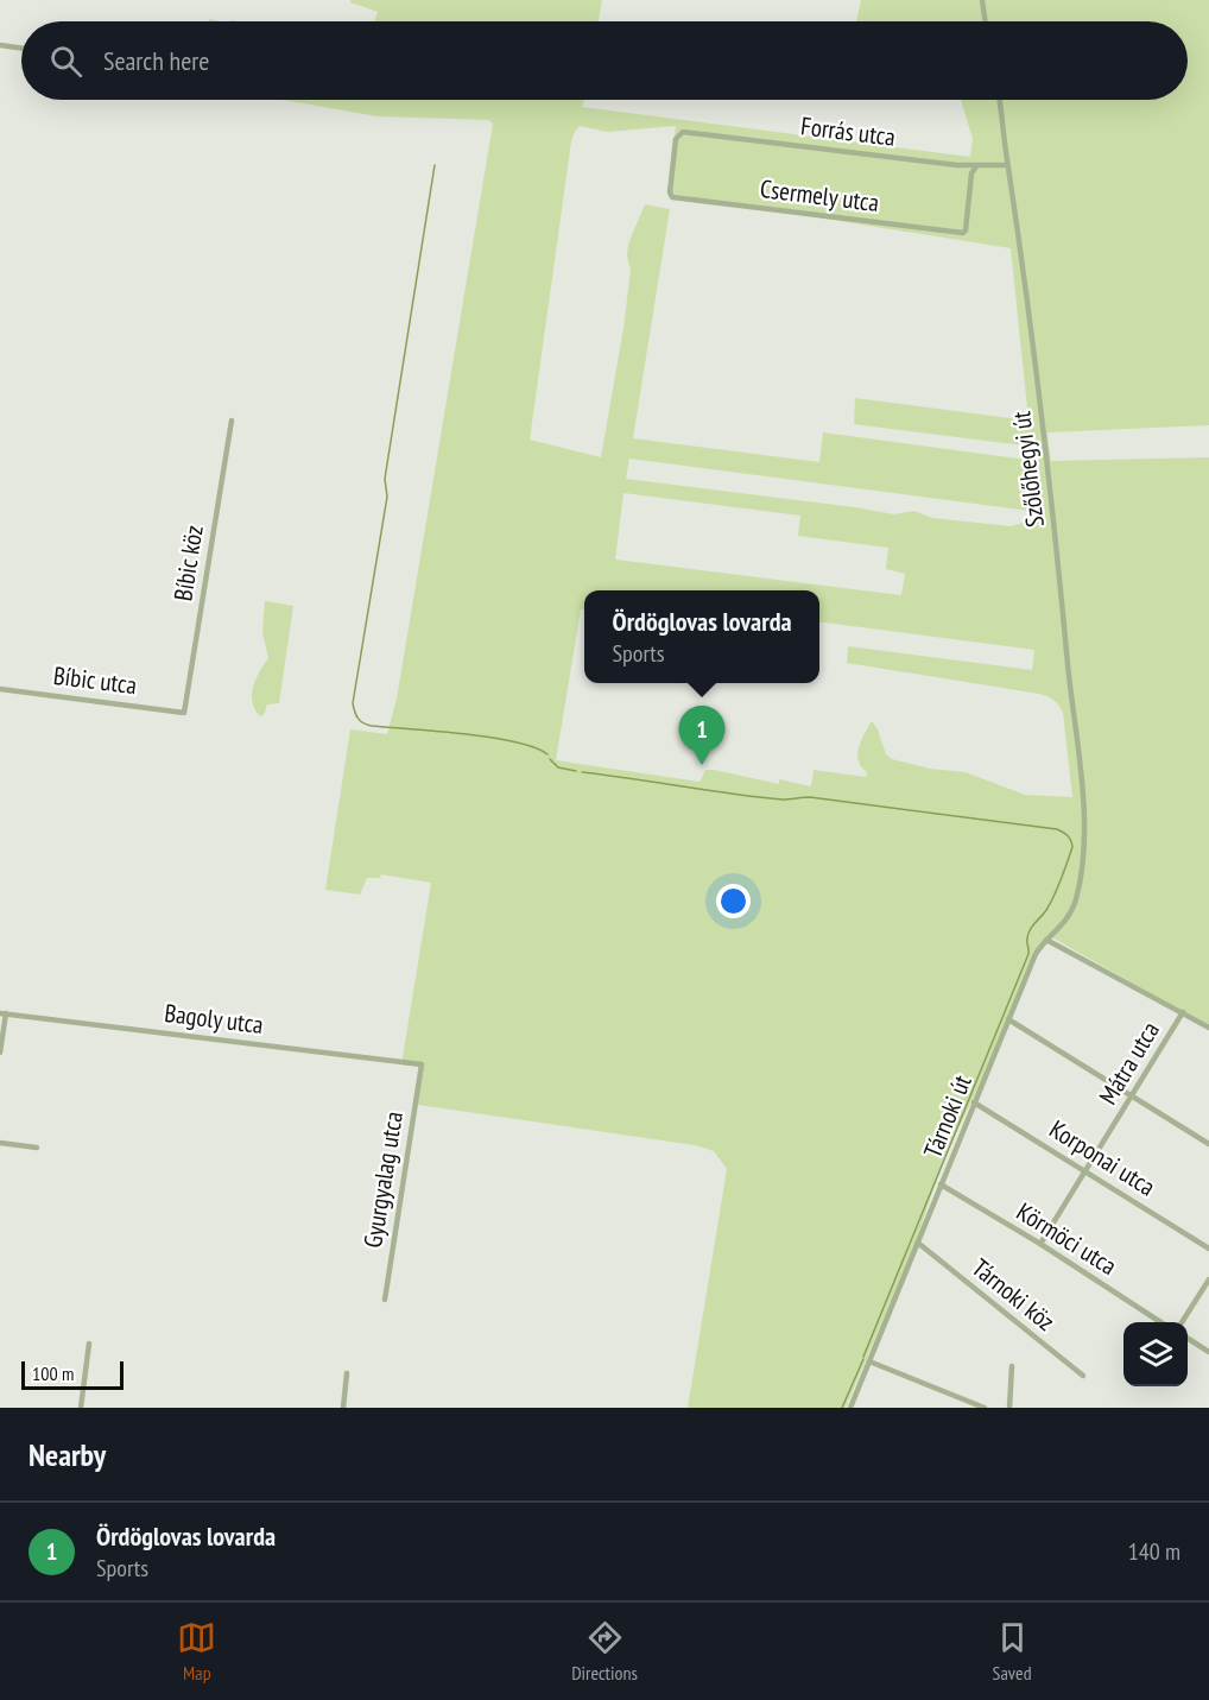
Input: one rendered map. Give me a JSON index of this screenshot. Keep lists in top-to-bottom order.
{
  "streets": {
    "street": [
      "Forrás utca",
      "Csermely utca",
      "Szőlőhegyi út",
      "Bíbic köz",
      "Bíbic utca",
      "Bagoly utca",
      "Mátra utca",
      "Tárnoki út",
      "Korponai utca",
      "Gyurgyalag utca",
      "Körmöci utca",
      "Tárnoki köz"
    ]
  },
  "crossings": [
    ["Forrás utca", "Csermely utca"],
    ["Forrás utca", "Szőlőhegyi út"],
    ["Szőlőhegyi út", "Tárnoki út"],
    ["Bíbic köz", "Bíbic utca"],
    ["Bagoly utca", "Gyurgyalag utca"],
    ["Mátra utca", "Korponai utca"],
    ["Mátra utca", "Körmöci utca"],
    ["Tárnoki út", "Korponai utca"],
    ["Tárnoki út", "Körmöci utca"],
    ["Tárnoki út", "Tárnoki köz"]
  ],
  "scale_bar": "100 m",
  "page": {
    "search": "Search here",
    "popup": ["Ördöglovas lovarda", "Sports"],
    "pins": "1",
    "scale": "100 m",
    "heading": "Nearby",
    "list": [
      {
        "mark": "1",
        "name": "Ördöglovas lovarda",
        "note": "Sports",
        "value": "140 m"
      }
    ],
    "nav": ["Map", "Directions", "Saved"]
  }
}
